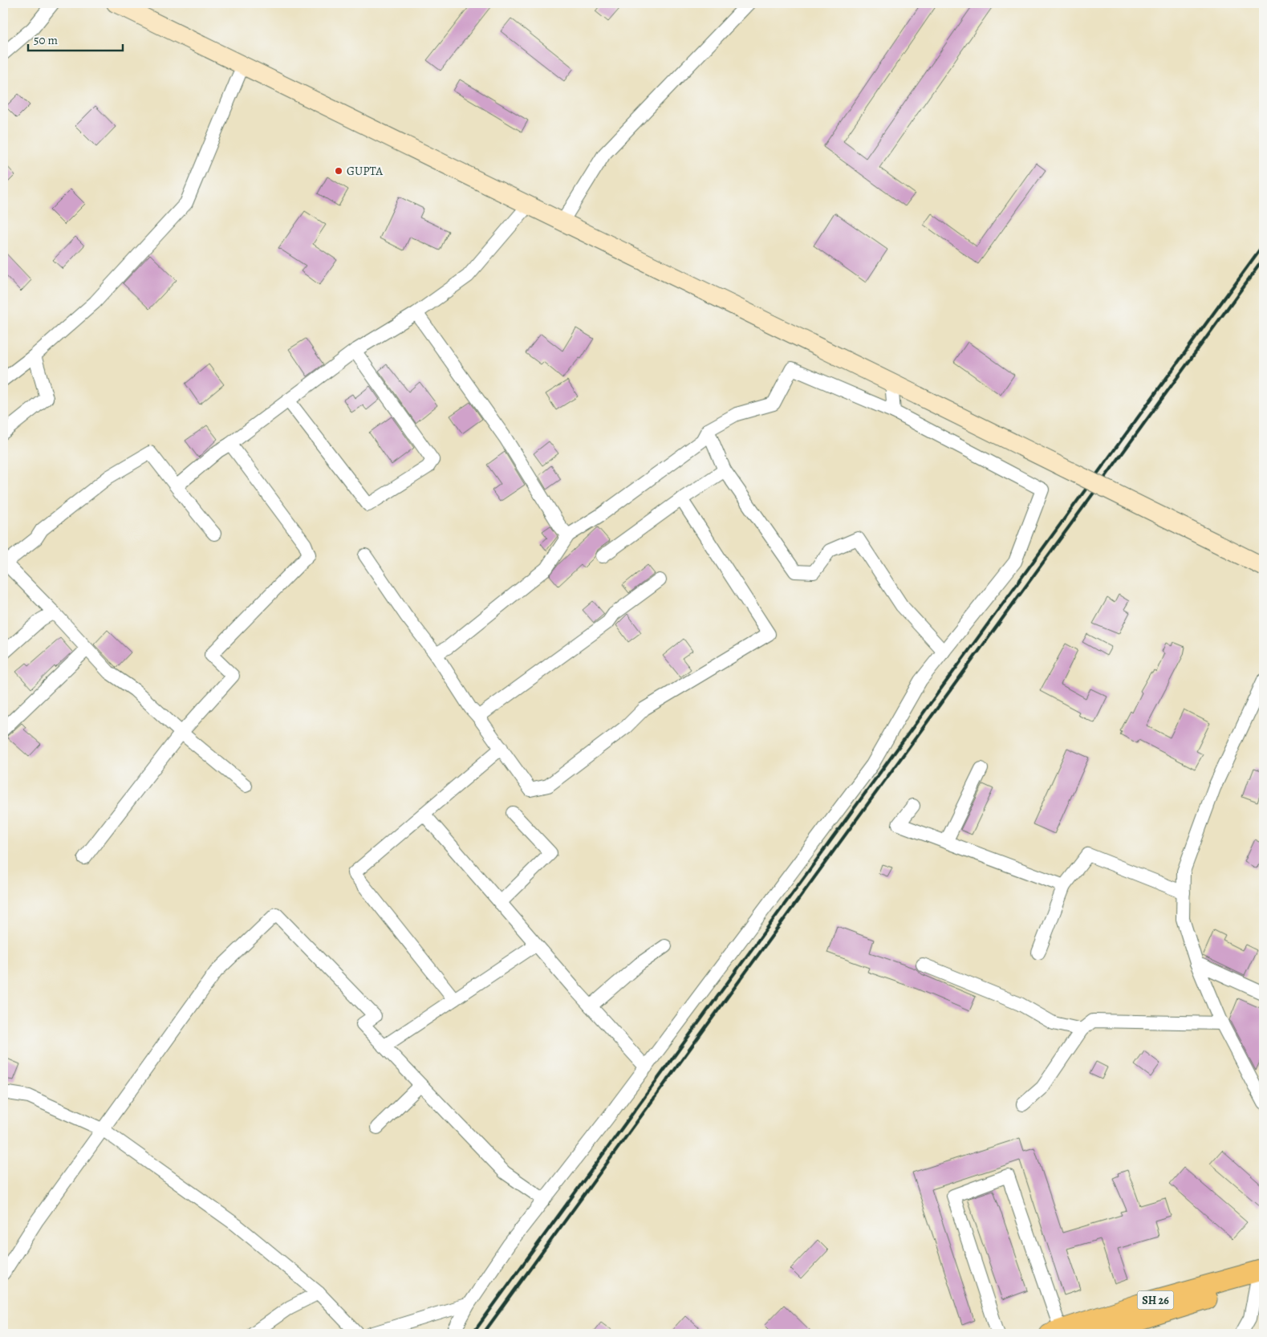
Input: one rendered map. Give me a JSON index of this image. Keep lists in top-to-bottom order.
{
  "streets": {
    "main road": ["SH 26"]
  },
  "places": ["GUPTA"],
  "scale_bar": "50 m"
}
